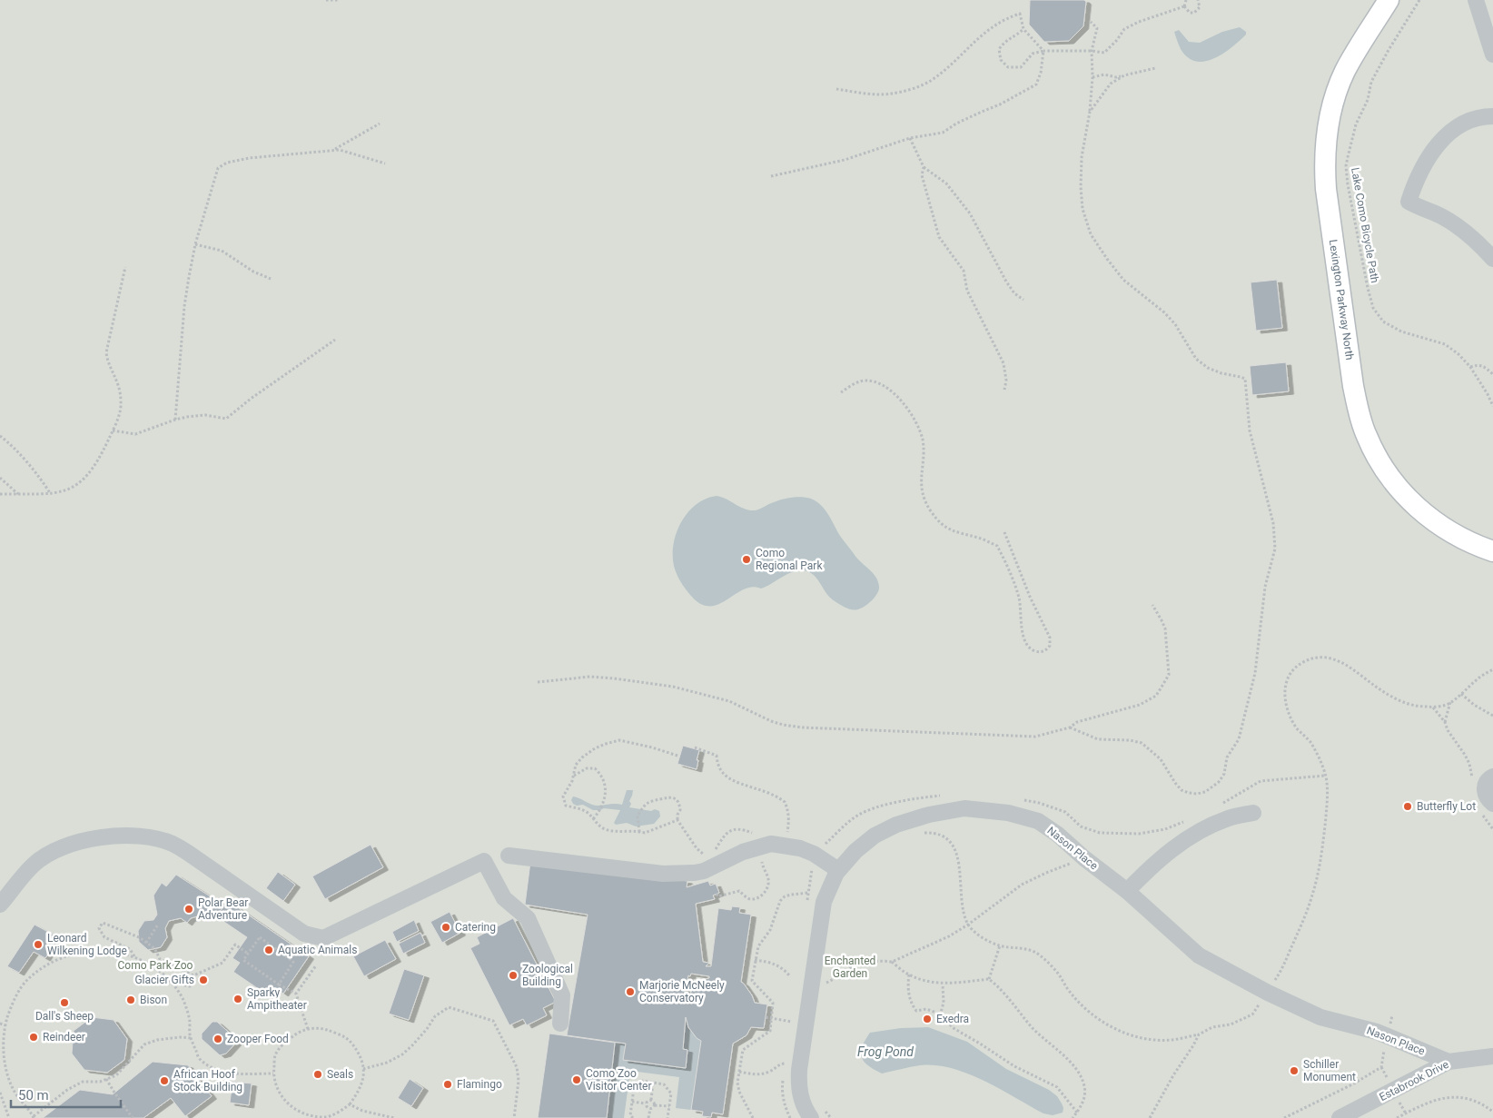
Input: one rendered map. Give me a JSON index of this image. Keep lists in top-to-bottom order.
{
  "streets": {
    "main road": ["Lexington Parkway North"],
    "street": ["Nason Place", "Estabrook Drive"],
    "path": ["Lake Como Bicycle Path"]
  },
  "crossings": [
    ["Nason Place", "Estabrook Drive"]
  ],
  "water": ["Frog Pond"],
  "parks": ["Enchanted Garden", "Como Park Zoo"],
  "places": [
    "Como Regional Park",
    "Butterfly Lot",
    "Polar Bear Adventure",
    "Catering",
    "Leonard Wilkening Lodge",
    "Aquatic Animals",
    "Zoological Building",
    "Glacier Gifts",
    "Marjorie McNeely Conservatory",
    "Sparky Ampitheater",
    "Bison",
    "Dall's Sheep",
    "Exedra",
    "Reindeer",
    "Zooper Food",
    "Schiller Monument",
    "Seals",
    "Como Zoo Visitor Center",
    "African Hoof Stock Building",
    "Flamingo"
  ],
  "scale_bar": "50 m"
}
